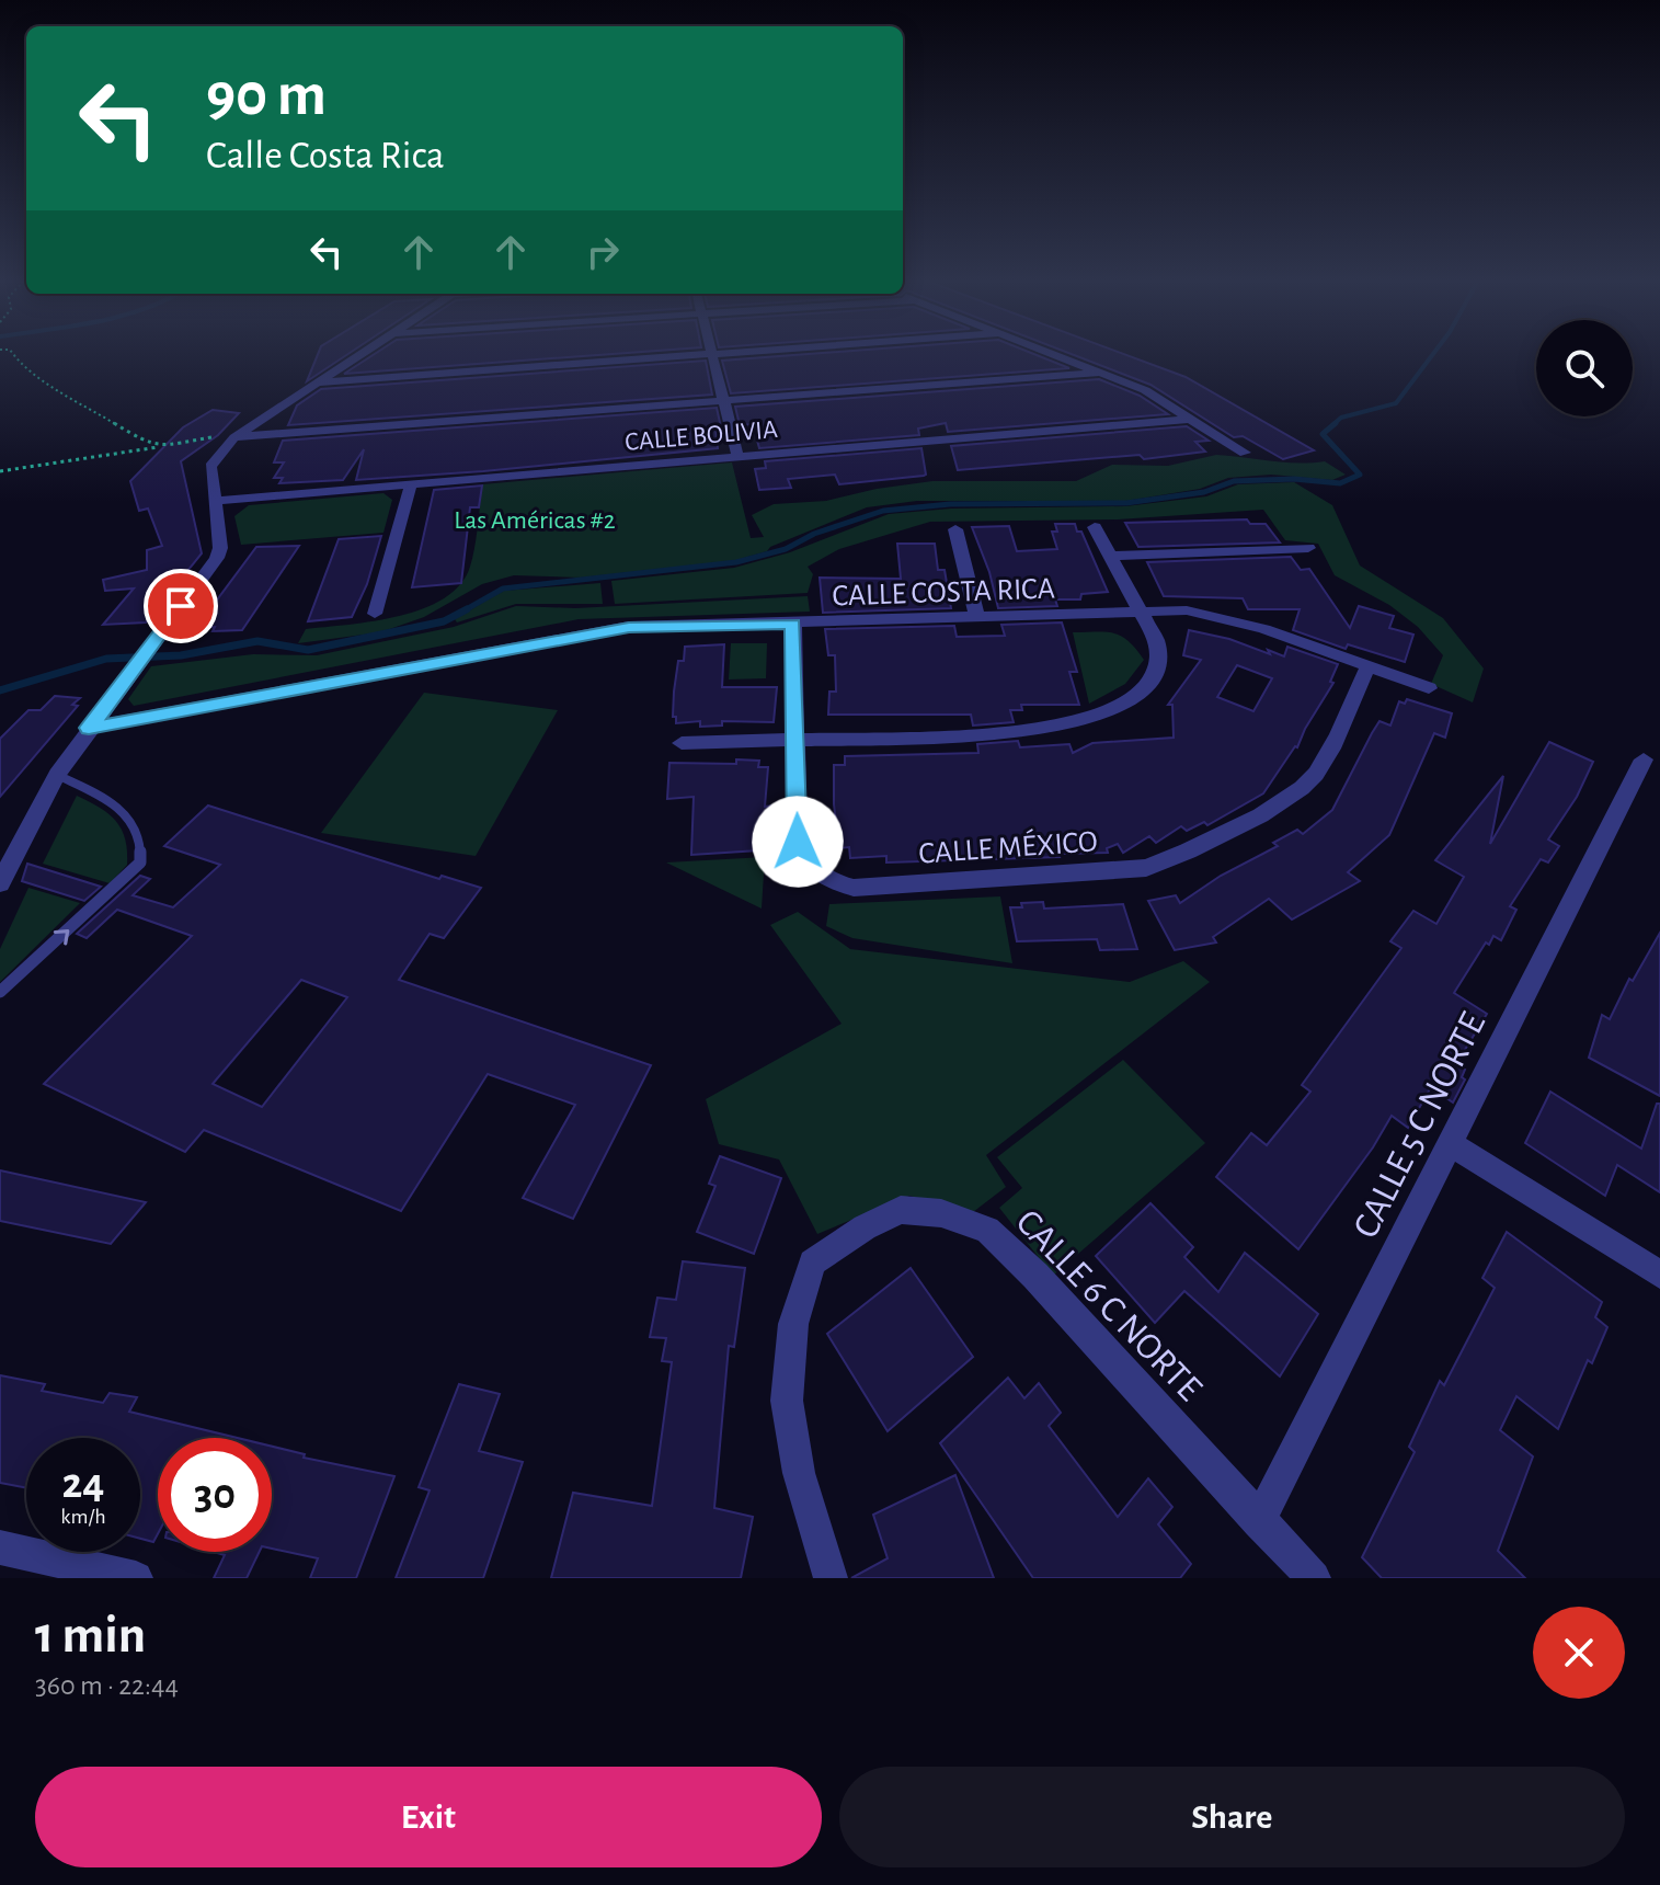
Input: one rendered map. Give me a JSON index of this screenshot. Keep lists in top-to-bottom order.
{
  "streets": {
    "street": [
      "CALLE BOLIVIA",
      "CALLE COSTA RICA",
      "CALLE MÉXICO",
      "CALLE 5 C NORTE",
      "CALLE 6 C NORTE"
    ]
  },
  "crossings": [
    ["CALLE COSTA RICA", "CALLE MÉXICO"],
    ["CALLE 5 C NORTE", "CALLE 6 C NORTE"]
  ],
  "parks": ["Las Américas #2"],
  "page": {
    "turn": ["90 m", "Calle Costa Rica"],
    "speed": "24 km/h",
    "limit": "30",
    "heading": ["1 min", "360 m · 22:44"],
    "buttons": ["Exit", "Share"]
  }
}
